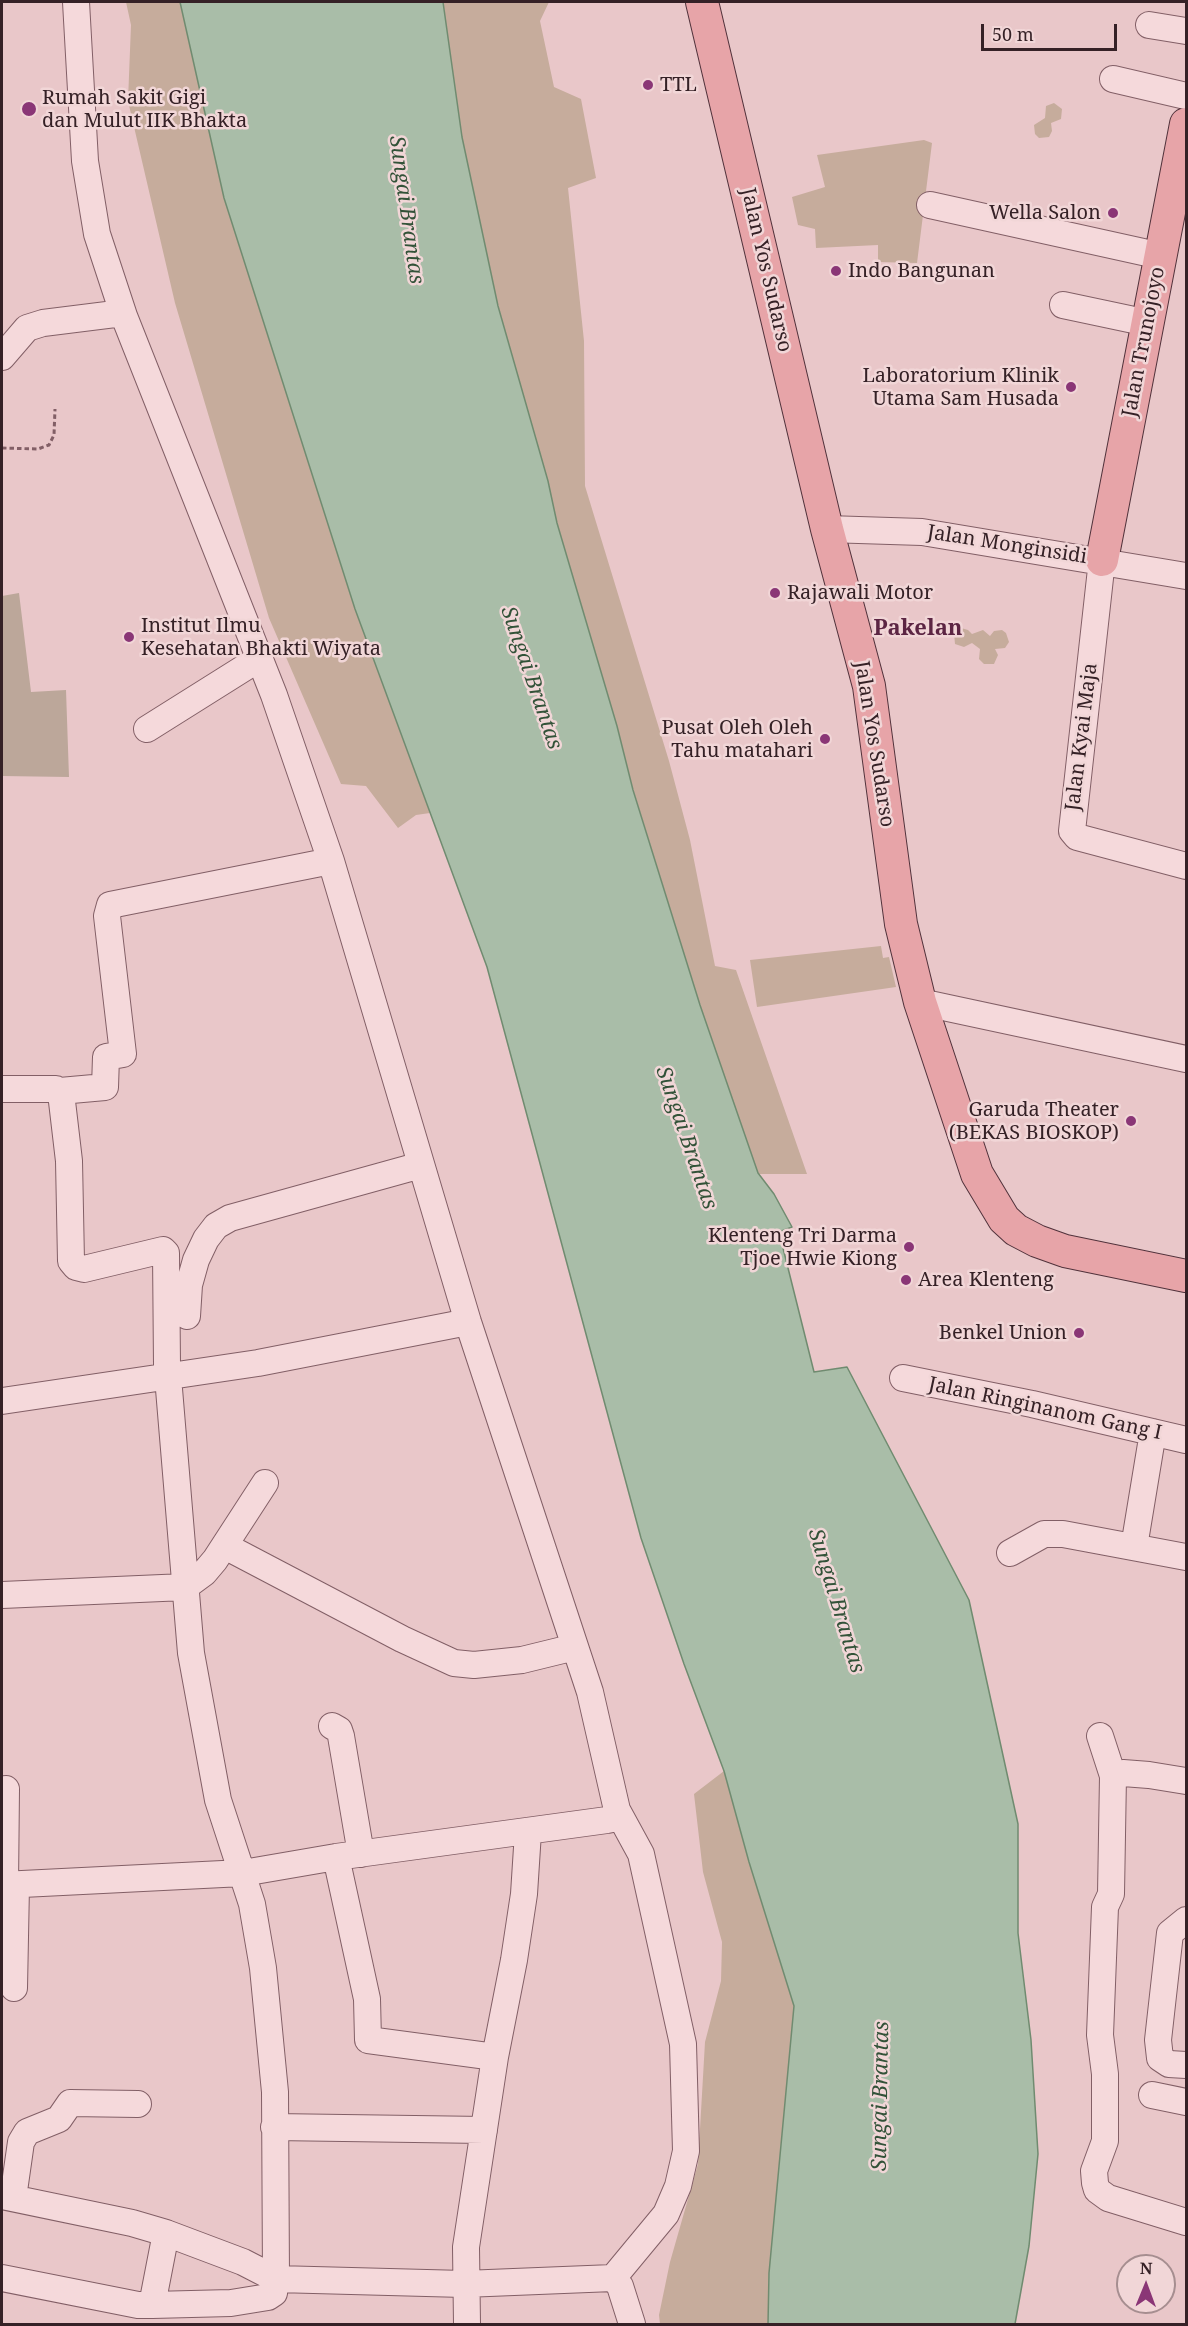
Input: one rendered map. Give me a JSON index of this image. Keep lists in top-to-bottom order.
{
  "streets": {
    "main road": ["Jalan Yos Sudarso", "Jalan Trunojoyo"],
    "street": ["Jalan Monginsidi", "Jalan Kyai Maja", "Jalan Ringinanom Gang I"]
  },
  "crossings": [
    ["Jalan Yos Sudarso", "Jalan Monginsidi"],
    ["Jalan Trunojoyo", "Jalan Monginsidi"],
    ["Jalan Trunojoyo", "Jalan Kyai Maja"],
    ["Jalan Monginsidi", "Jalan Kyai Maja"]
  ],
  "districts": ["Pakelan"],
  "water": ["Sungai Brantas"],
  "places": [
    "TTL",
    "Rumah Sakit Gigi dan Mulut IIK Bhakta",
    "Wella Salon",
    "Indo Bangunan",
    "Laboratorium Klinik Utama Sam Husada",
    "Rajawali Motor",
    "Institut Ilmu Kesehatan Bhakti Wiyata",
    "Pusat Oleh Oleh Tahu matahari",
    "Garuda Theater (BEKAS BIOSKOP)",
    "Klenteng Tri Darma Tjoe Hwie Kiong",
    "Area Klenteng",
    "Benkel Union"
  ],
  "scale_bar": "50 m",
  "north": "top"
}
